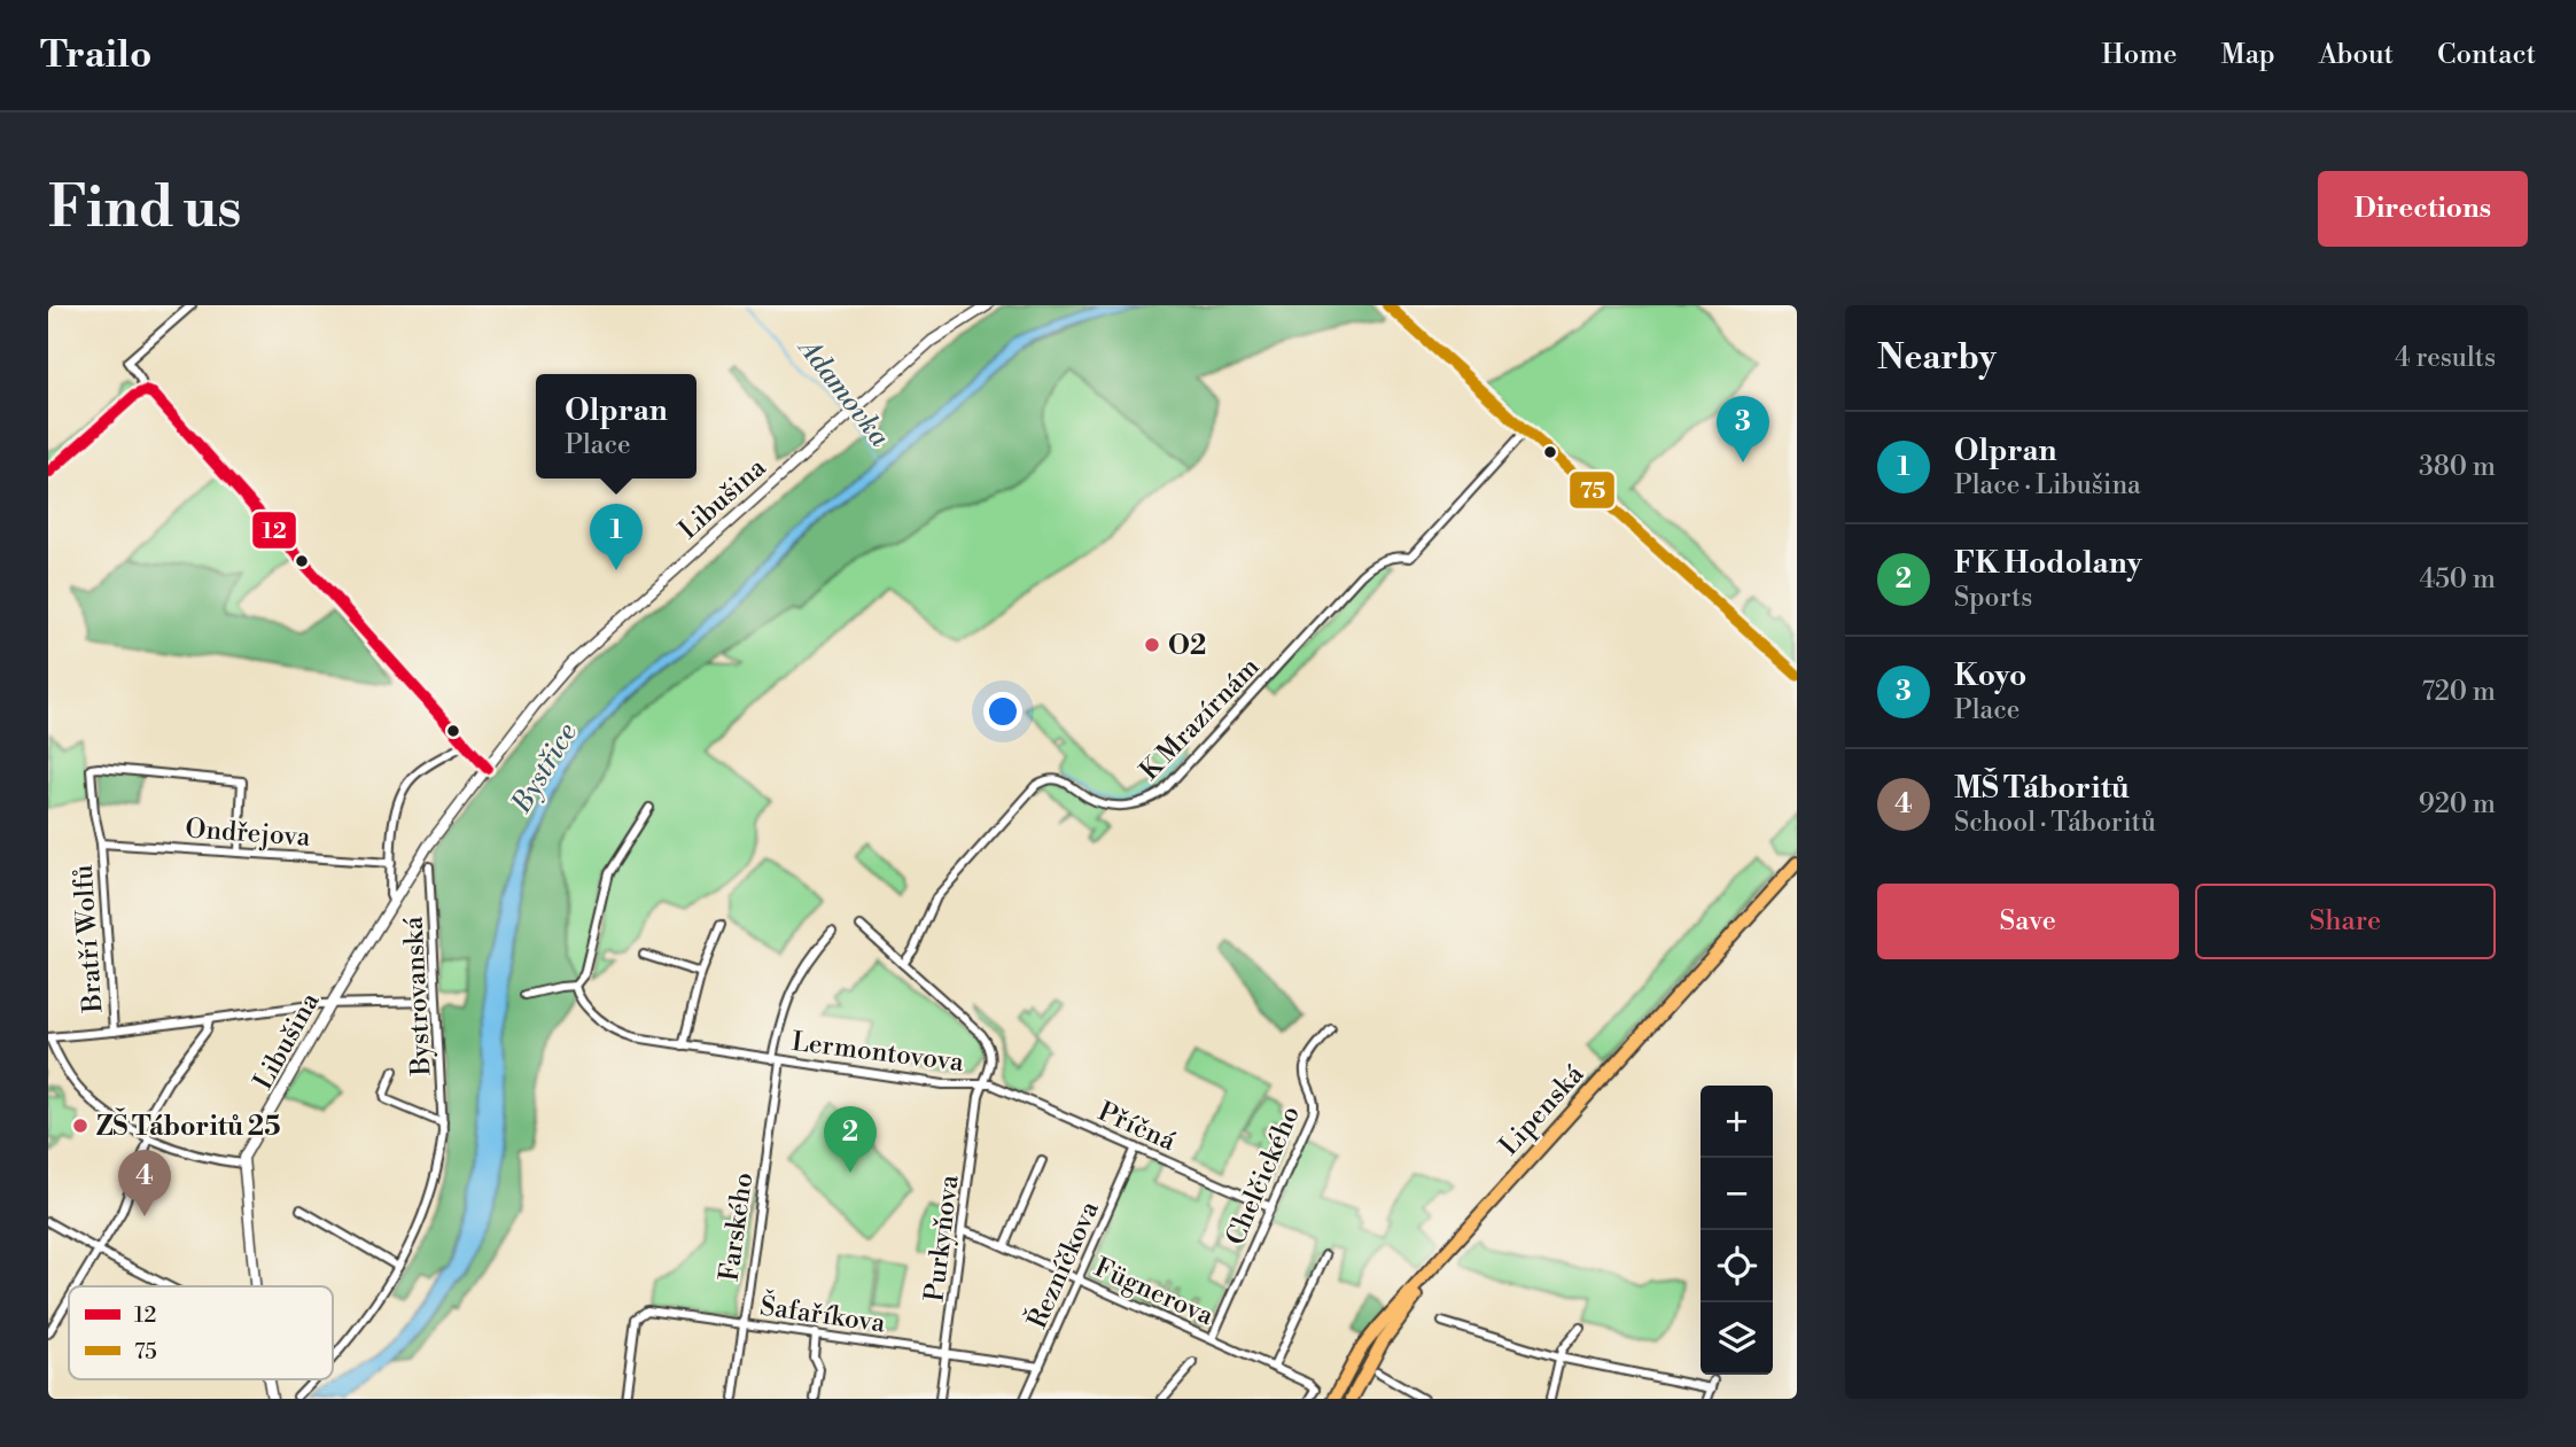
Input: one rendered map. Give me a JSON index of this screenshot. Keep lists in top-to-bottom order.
{
  "streets": {
    "main road": ["Lipenská"],
    "street": [
      "Libušina",
      "K Mrazírnám",
      "Ondřejova",
      "Bratří Wolfů",
      "Bystrovanská",
      "Lermontovova",
      "Příčná",
      "Chelčického",
      "Farského",
      "Purkyňova",
      "Řezníčkova",
      "Fügnerova",
      "Šafaříkova"
    ]
  },
  "crossings": [
    ["K Mrazírnám", "Lermontovova"],
    ["Ondřejova", "Bratří Wolfů"],
    ["Lermontovova", "Příčná"],
    ["Lermontovova", "Farského"],
    ["Lermontovova", "Purkyňova"],
    ["Příčná", "Chelčického"],
    ["Příčná", "Purkyňova"],
    ["Příčná", "Řezníčkova"],
    ["Chelčického", "Fügnerova"],
    ["Farského", "Šafaříkova"],
    ["Purkyňova", "Fügnerova"],
    ["Purkyňova", "Šafaříkova"],
    ["Řezníčkova", "Fügnerova"],
    ["Řezníčkova", "Šafaříkova"]
  ],
  "water": ["Adamovka", "Bystřice"],
  "places": ["O2", "ZŠ Táboritů 25"],
  "lines": ["transit line 75", "transit line 12"],
  "legend": ["12", "75"],
  "page": {
    "header": "Trailo",
    "nav": [
      "Home",
      "Map",
      "About",
      "Contact"
    ],
    "buttons": [
      "Directions",
      ["Save", "Share"]
    ],
    "title": "Find us",
    "heading": ["Nearby", "4 results"],
    "popup": ["Olpran", "Place"],
    "pins": [
      "3",
      "1",
      "2",
      "4"
    ],
    "list": [
      {
        "mark": "1",
        "name": "Olpran",
        "note": "Place · Libušina",
        "value": "380 m"
      },
      {
        "mark": "2",
        "name": "FK Hodolany",
        "note": "Sports",
        "value": "450 m"
      },
      {
        "mark": "3",
        "name": "Koyo",
        "note": "Place",
        "value": "720 m"
      },
      {
        "mark": "4",
        "name": "MŠ Táboritů",
        "note": "School · Táboritů",
        "value": "920 m"
      }
    ],
    "map_buttons": ["+", "−"]
  }
}
